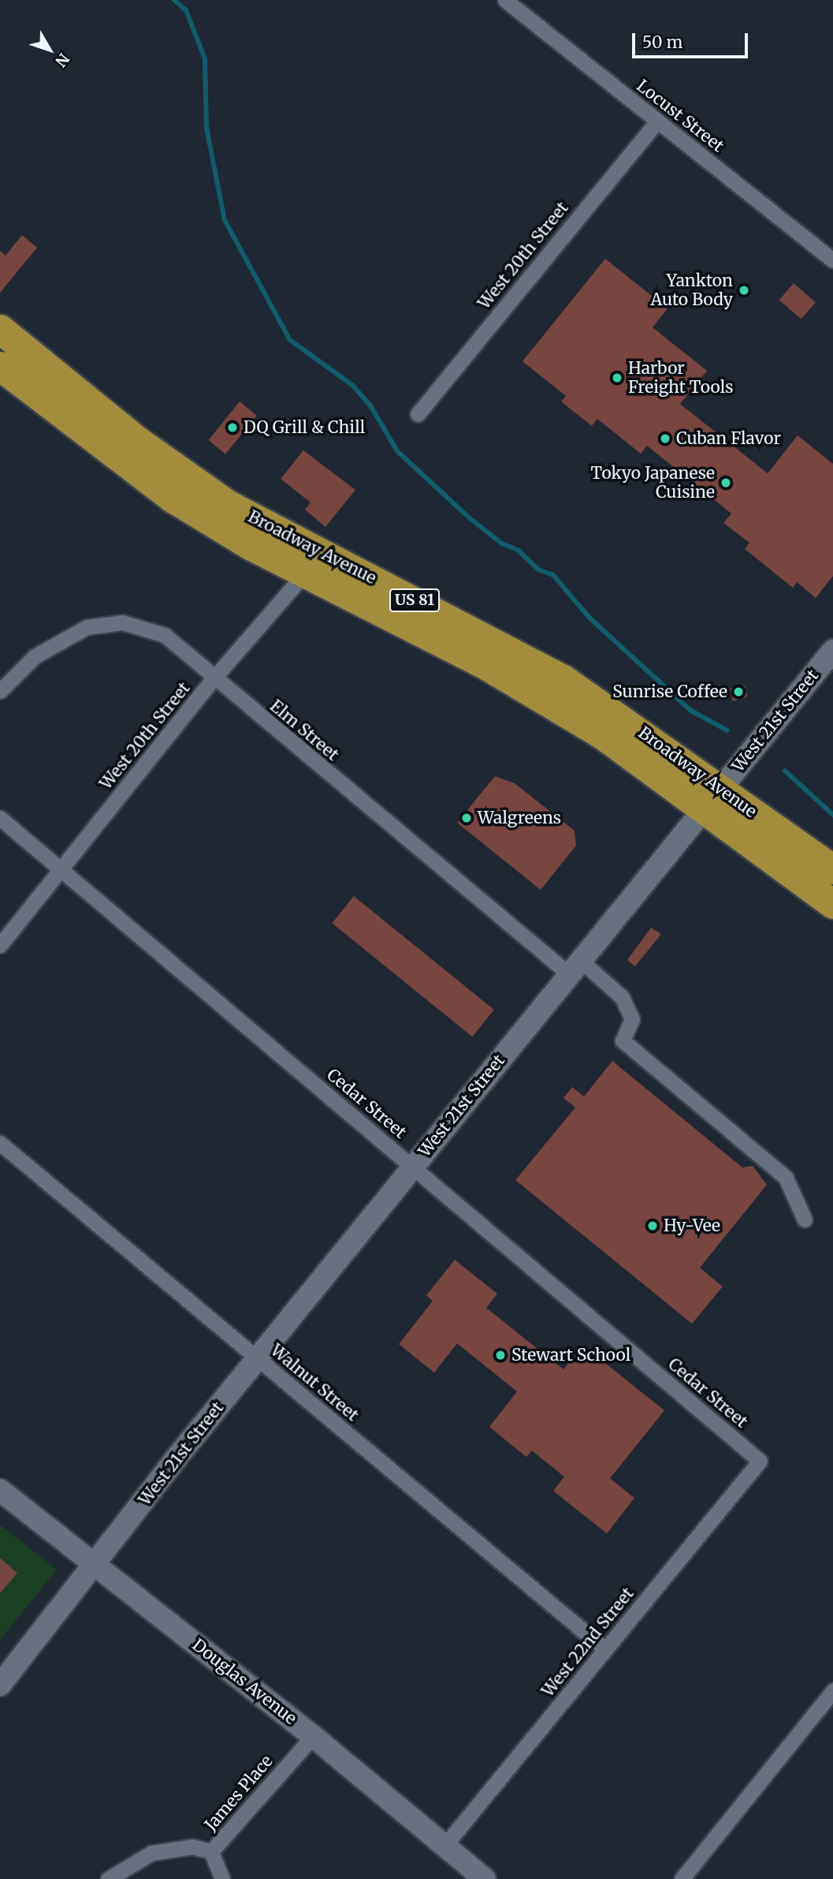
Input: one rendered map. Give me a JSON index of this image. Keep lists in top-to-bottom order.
{
  "streets": {
    "highway": ["Broadway Avenue", "US 81"],
    "street": [
      "Locust Street",
      "West 20th Street",
      "West 21st Street",
      "Elm Street",
      "Cedar Street",
      "Walnut Street",
      "West 22nd Street",
      "Douglas Avenue",
      "James Place"
    ]
  },
  "crossings": [
    ["Locust Street", "West 20th Street"],
    ["West 20th Street", "Broadway Avenue"],
    ["West 20th Street", "Elm Street"],
    ["West 20th Street", "Cedar Street"],
    ["Broadway Avenue", "West 21st Street"],
    ["West 21st Street", "Elm Street"],
    ["West 21st Street", "Cedar Street"],
    ["West 21st Street", "Walnut Street"],
    ["West 21st Street", "Douglas Avenue"],
    ["Cedar Street", "West 22nd Street"],
    ["Walnut Street", "West 22nd Street"],
    ["West 22nd Street", "Douglas Avenue"],
    ["Douglas Avenue", "James Place"]
  ],
  "places": [
    "Yankton Auto Body",
    "Harbor Freight Tools",
    "DQ Grill & Chill",
    "Cuban Flavor",
    "Tokyo Japanese Cuisine",
    "Sunrise Coffee",
    "Walgreens",
    "Hy-Vee",
    "Stewart School"
  ],
  "scale_bar": "50 m",
  "north": "bottom right"
}
